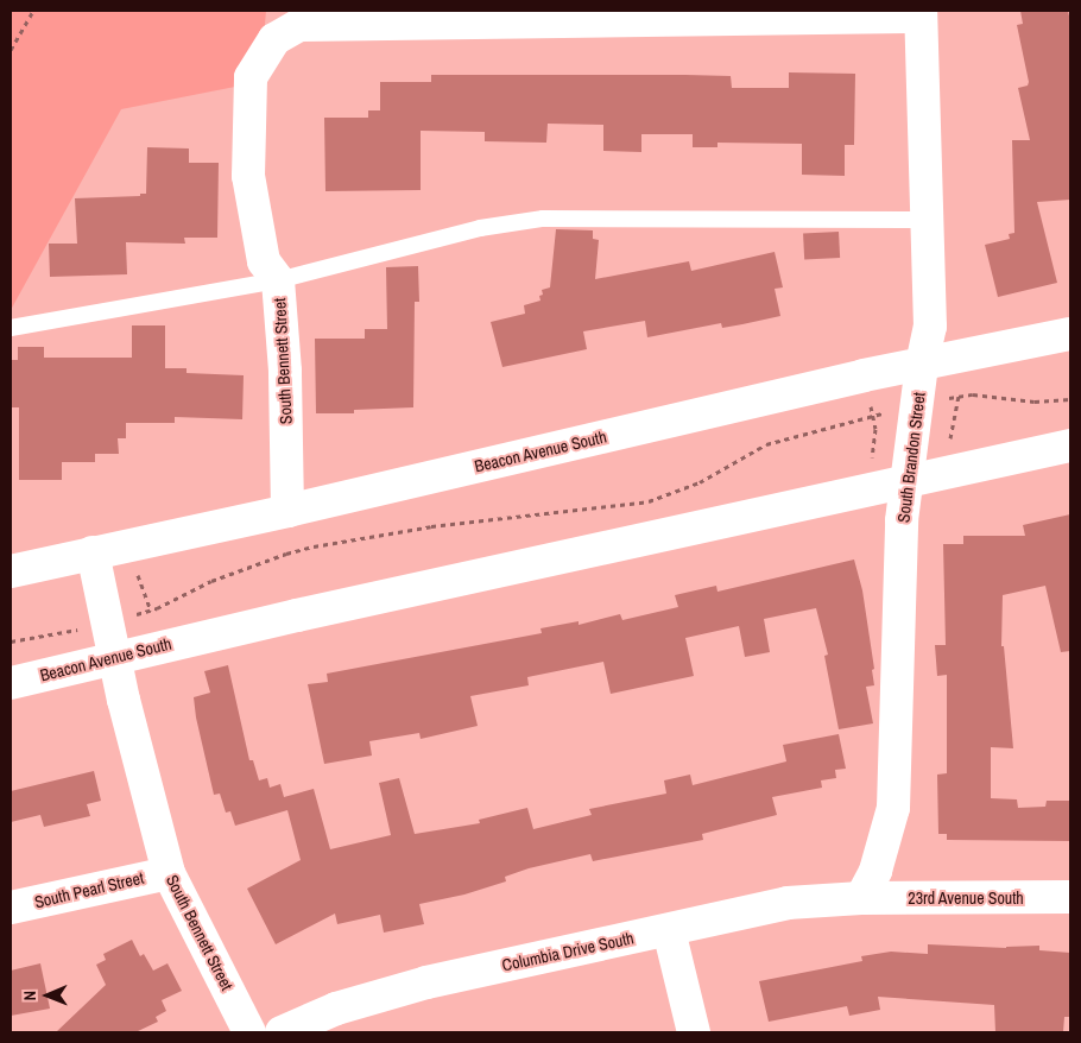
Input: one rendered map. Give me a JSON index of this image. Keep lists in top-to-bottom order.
{
  "streets": {
    "street": [
      "South Bennett Street",
      "Beacon Avenue South",
      "South Brandon Street",
      "South Pearl Street",
      "23rd Avenue South",
      "Columbia Drive South"
    ]
  },
  "crossings": [
    ["South Bennett Street", "Beacon Avenue South"],
    ["South Bennett Street", "South Brandon Street"],
    ["South Bennett Street", "South Pearl Street"],
    ["Beacon Avenue South", "South Brandon Street"],
    ["South Brandon Street", "23rd Avenue South"],
    ["South Brandon Street", "Columbia Drive South"],
    ["23rd Avenue South", "Columbia Drive South"]
  ],
  "north": "left"
}
